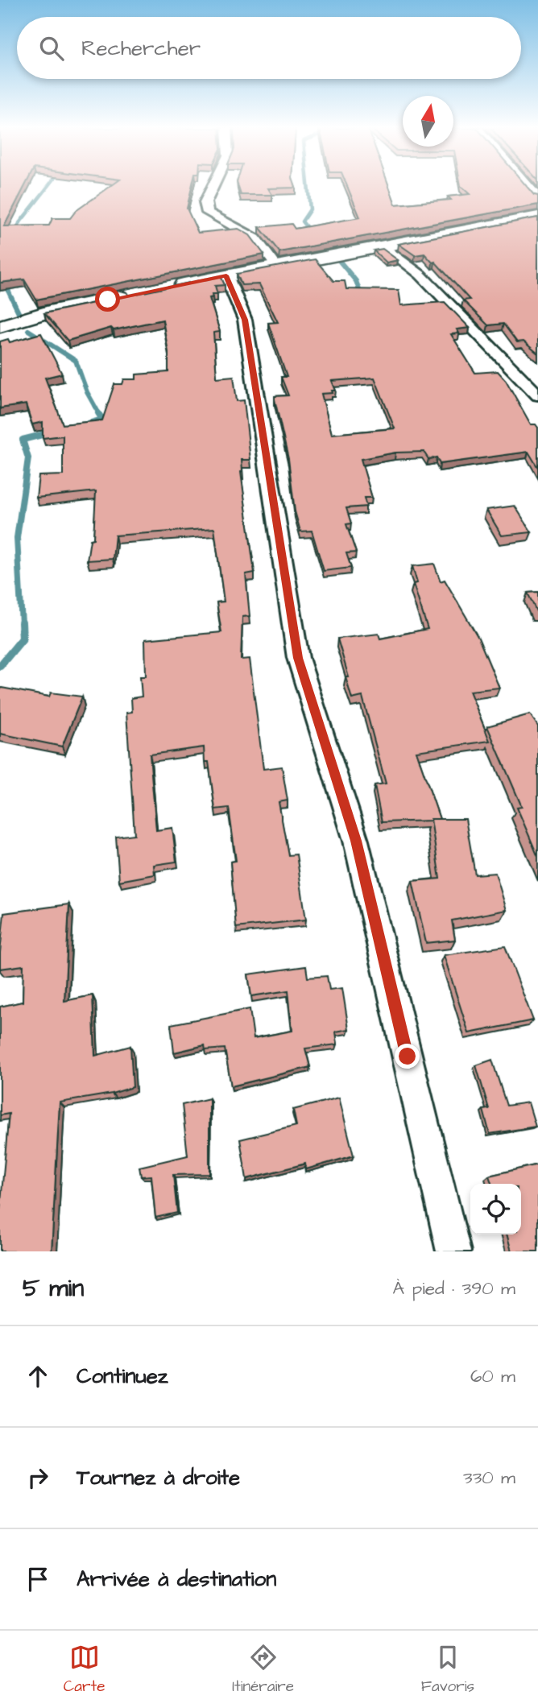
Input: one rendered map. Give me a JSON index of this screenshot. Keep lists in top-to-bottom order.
{
  "north": "top",
  "page": {
    "search": "Rechercher",
    "heading": ["5 min", "À pied · 390 m"],
    "list": [
      ["Continuez", "60 m"],
      ["Tournez à droite", "330 m"],
      "Arrivée à destination"
    ],
    "nav": ["Carte", "Itinéraire", "Favoris"]
  }
}
